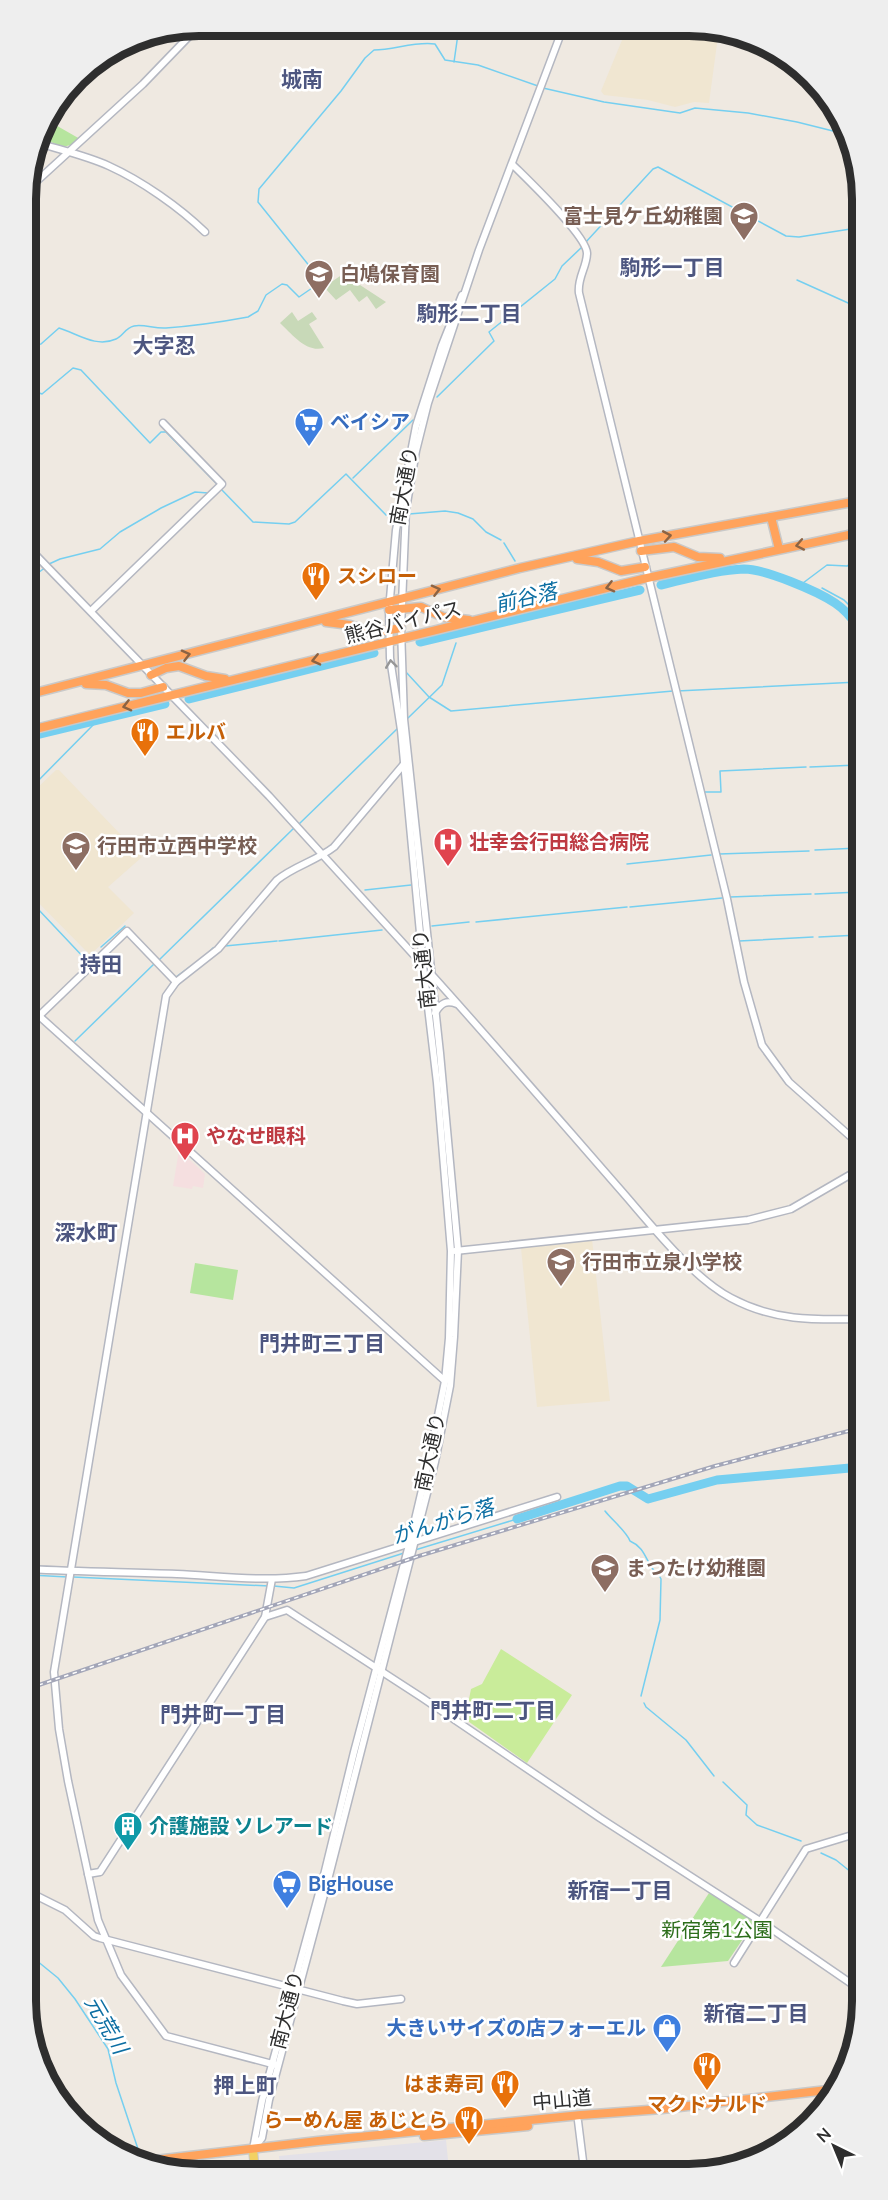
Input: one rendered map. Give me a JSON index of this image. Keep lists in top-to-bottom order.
{
  "streets": {
    "highway": ["熊谷バイパス", "中山道"],
    "street": ["南大通り"]
  },
  "crossings": [
    ["南大通り", "熊谷バイパス"],
    ["南大通り", "中山道"]
  ],
  "districts": [
    "城南",
    "駒形一丁目",
    "駒形二丁目",
    "大字忍",
    "持田",
    "深水町",
    "門井町三丁目",
    "門井町二丁目",
    "門井町一丁目",
    "新宿一丁目",
    "新宿二丁目",
    "押上町"
  ],
  "water": ["前谷落", "がんがら落", "元荒川"],
  "parks": ["新宿第1公園"],
  "places": {
    "school or university": [
      "富士見ケ丘幼稚園",
      "白鳩保育園",
      "行田市立西中学校",
      "行田市立泉小学校",
      "まつたけ幼稚園"
    ],
    "supermarket": ["ベイシア", "BigHouse"],
    "restaurant": [
      "スシロー",
      "エルバ",
      "マクドナルド",
      "はま寿司",
      "らーめん屋 あじとら"
    ],
    "hospital": ["壮幸会行田総合病院", "やなせ眼科"],
    "building": ["介護施設 ソレアード"],
    "shop": ["大きいサイズの店フォーエル"]
  },
  "north": "top left"
}
